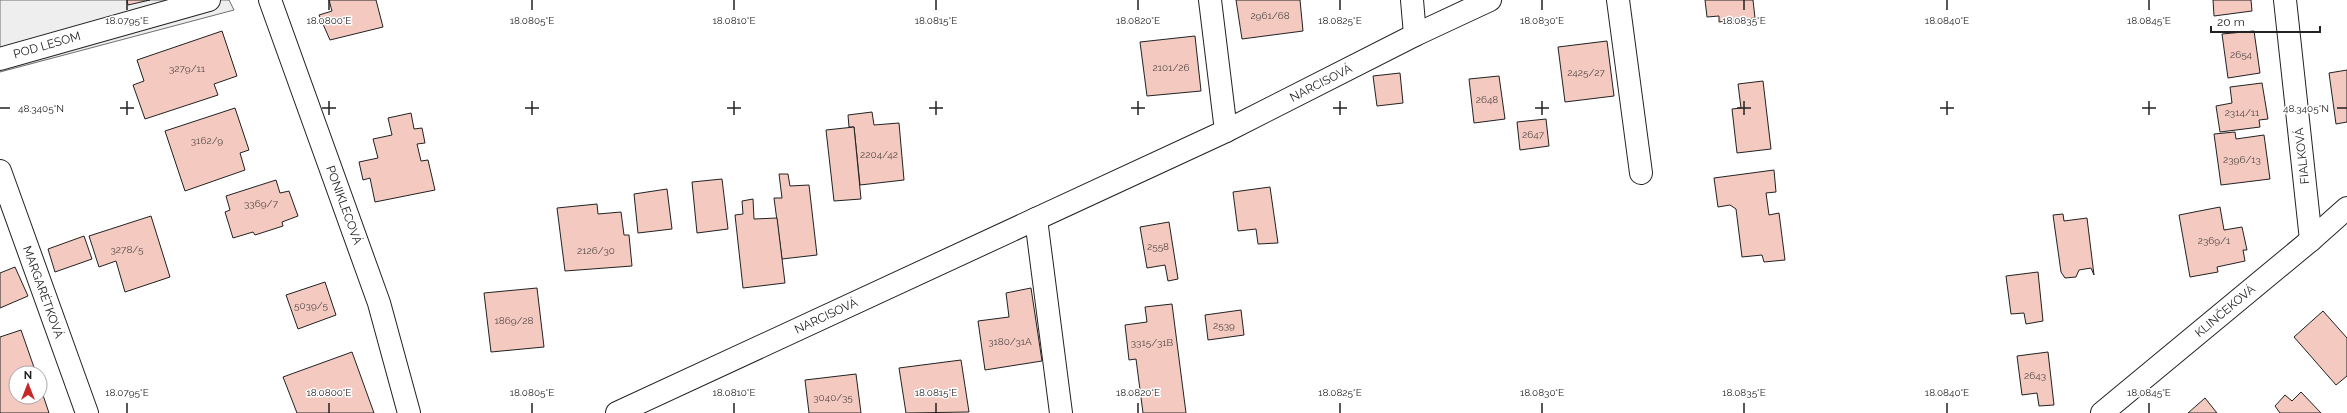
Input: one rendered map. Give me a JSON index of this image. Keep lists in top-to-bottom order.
{
  "streets": {
    "street": [
      "POD LESOM",
      "NARCISOVÁ",
      "FIALKOVÁ",
      "PONIKLECOVÁ",
      "MARGARÉTKOVÁ",
      "KLINČEKOVÁ"
    ]
  },
  "crossings": [
    ["FIALKOVÁ", "KLINČEKOVÁ"]
  ],
  "house_numbers": [
    "2961/68",
    "2654",
    "2101/26",
    "3279/11",
    "2425/27",
    "2648",
    "2314/11",
    "2647",
    "3162/9",
    "2204/42",
    "2396/13",
    "3369/7",
    "2369/1",
    "2558",
    "3278/5",
    "2126/30",
    "5039/5",
    "1869/28",
    "2539",
    "3180/31A",
    "3315/31B",
    "2643",
    "3040/35"
  ],
  "scale_bar": "20 m",
  "north": "top",
  "coordinates": [
    "18.0795°E",
    "18.0800°E",
    "18.0805°E",
    "18.0810°E",
    "18.0815°E",
    "18.0820°E",
    "18.0825°E",
    "18.0830°E",
    "18.0835°E",
    "18.0840°E",
    "18.0845°E",
    "48.3405°N"
  ]
}
